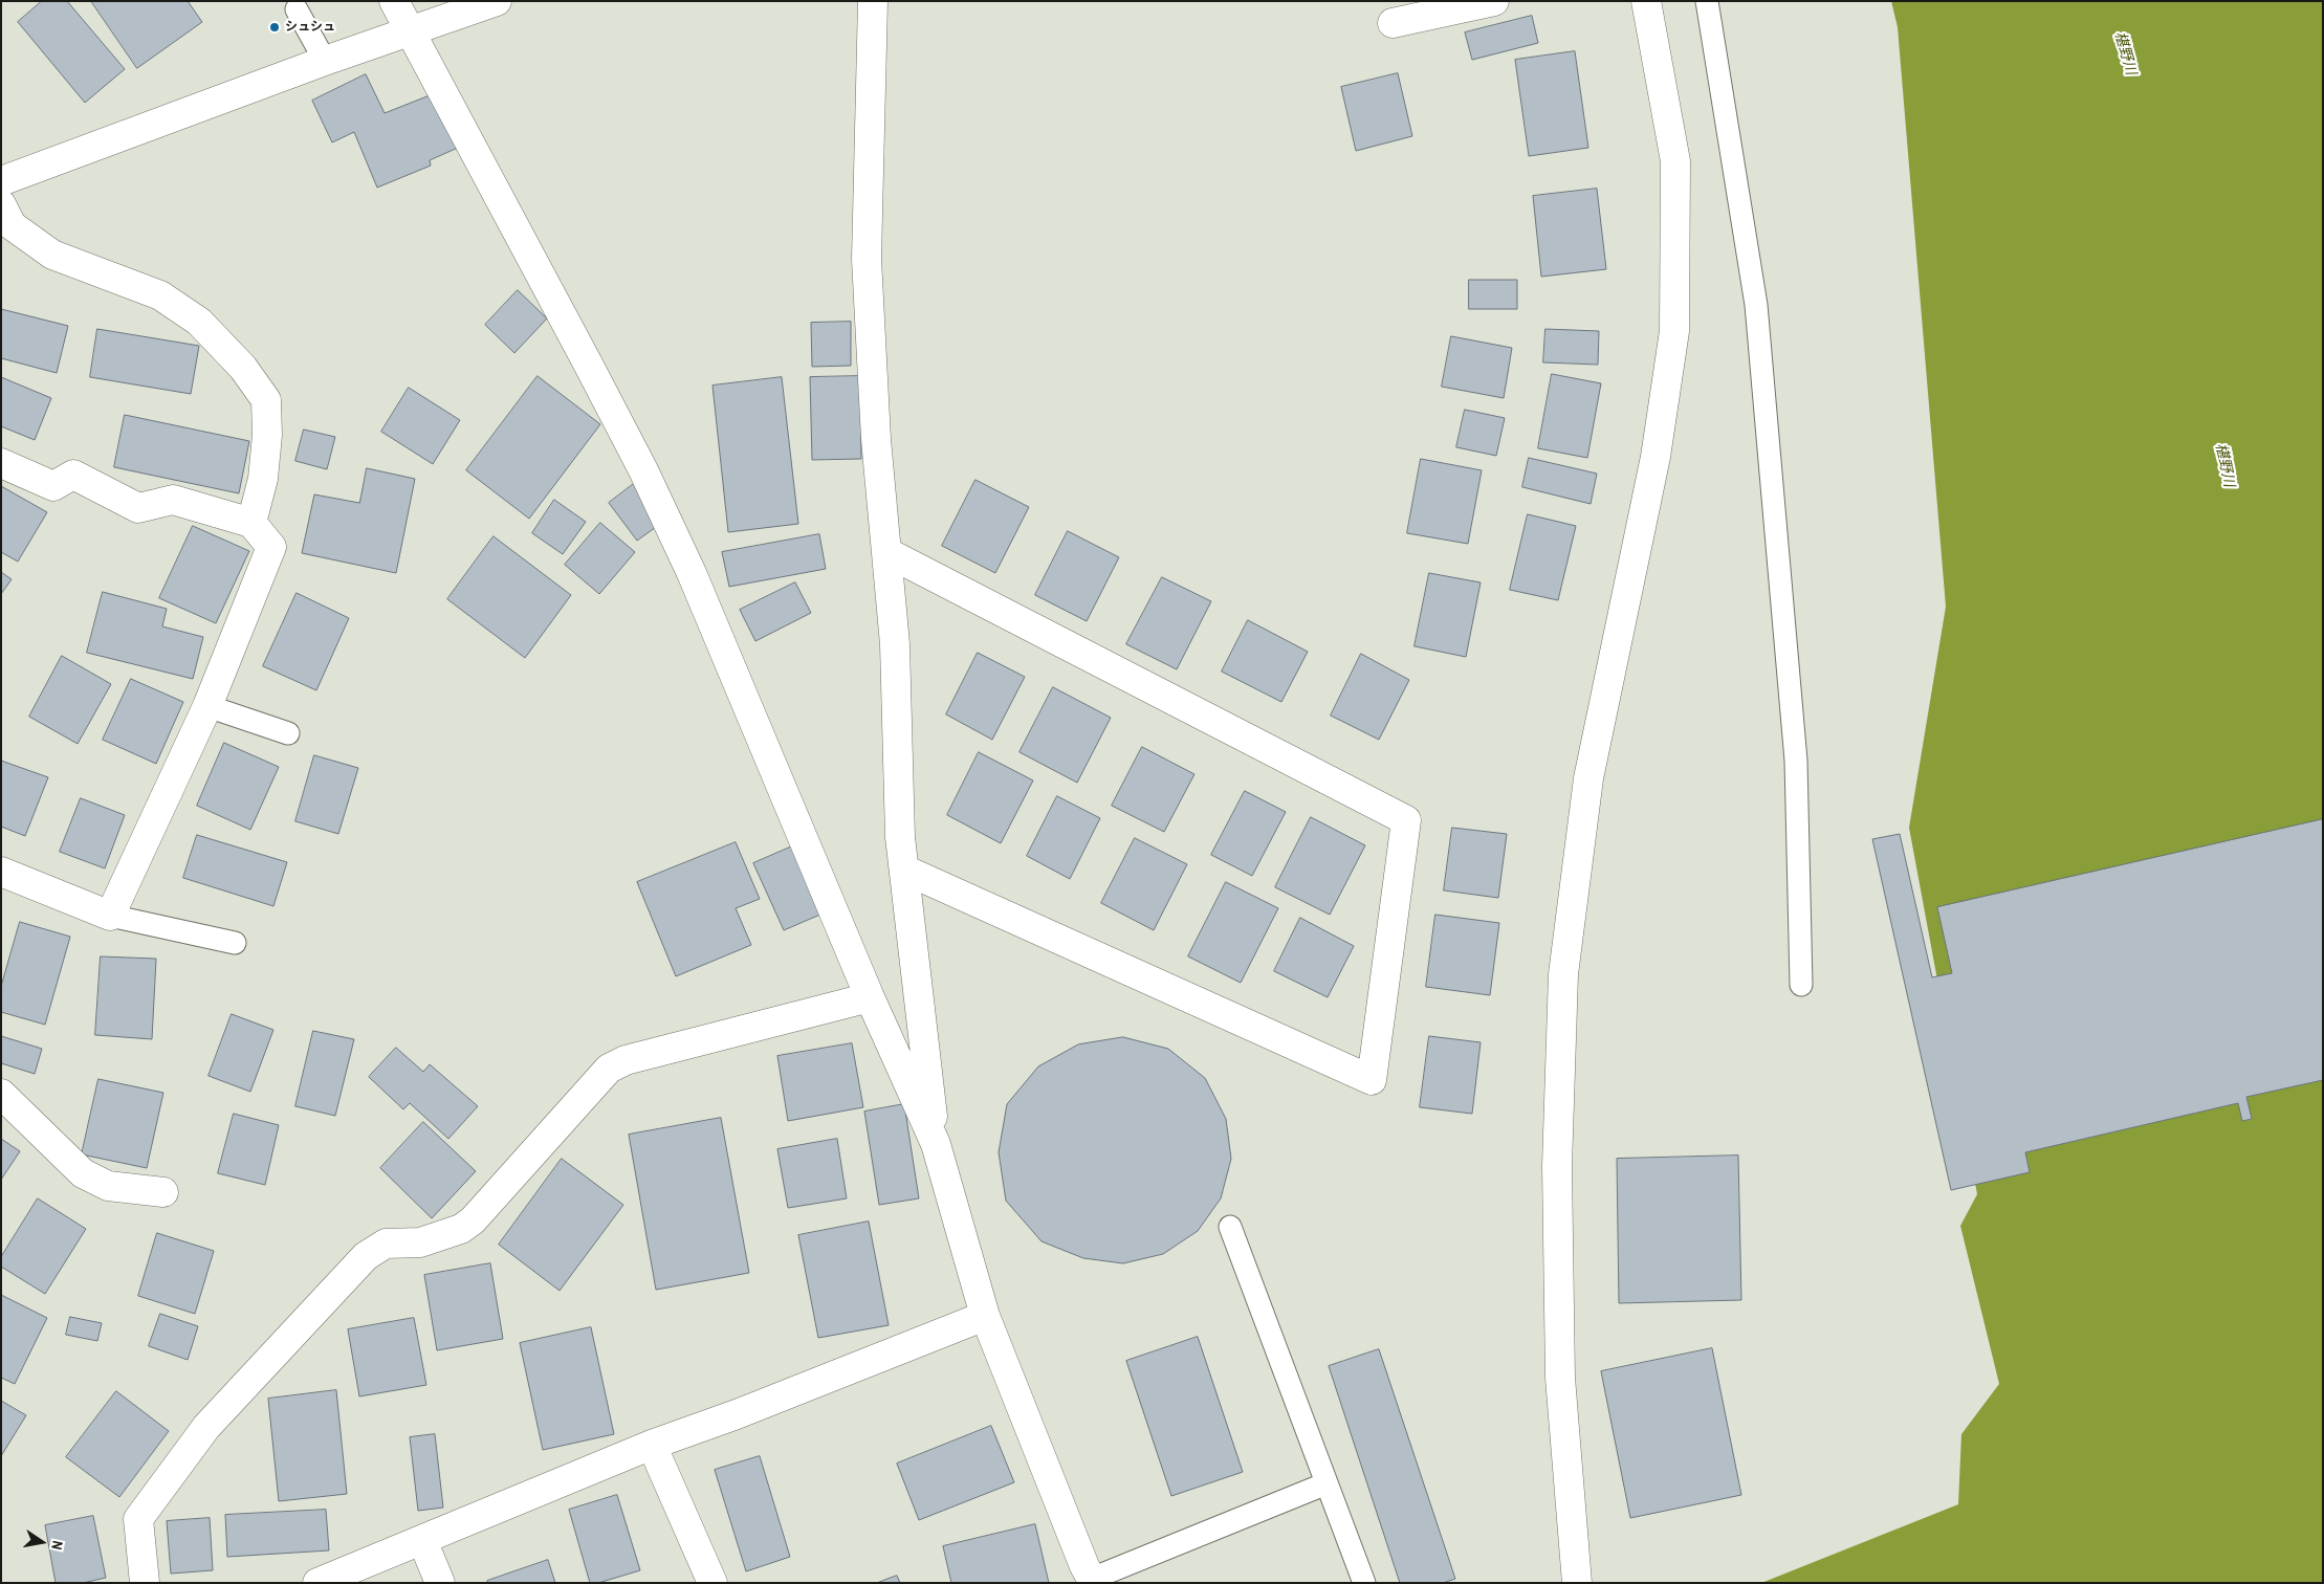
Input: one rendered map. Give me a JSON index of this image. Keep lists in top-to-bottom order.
{
  "water": ["椹野川"],
  "places": ["シュシュ"],
  "north": "right"
}
